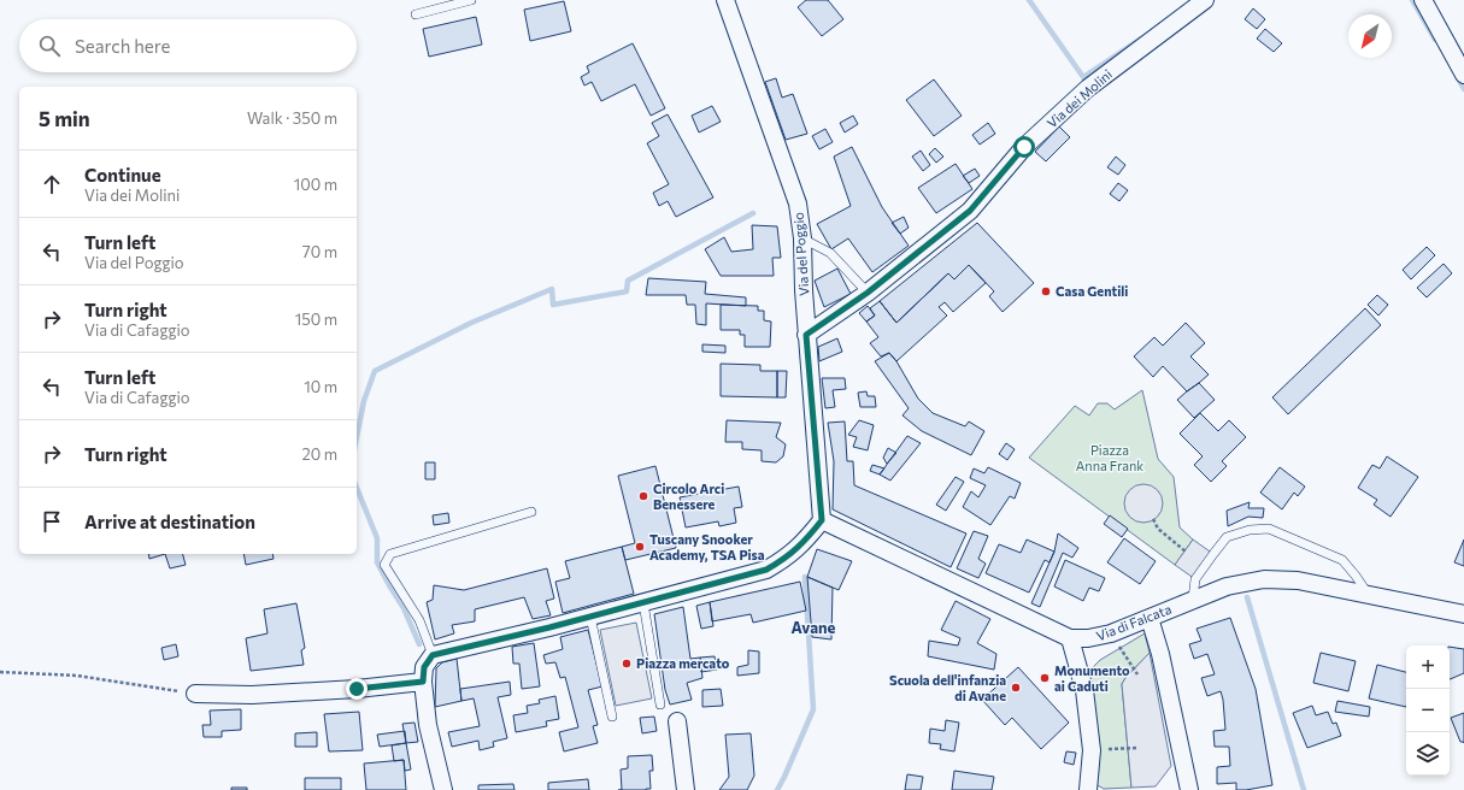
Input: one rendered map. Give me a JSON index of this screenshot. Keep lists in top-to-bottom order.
{
  "streets": {
    "street": ["Via dei Molini", "Via del Poggio", "Via di Falcata"]
  },
  "crossings": [
    ["Via dei Molini", "Via del Poggio"],
    ["Via del Poggio", "Via di Falcata"]
  ],
  "districts": ["Avane"],
  "parks": ["Piazza Anna Frank"],
  "places": [
    "Casa Gentili",
    "Circolo Arci Benessere",
    "Tuscany Snooker Academy, TSA Pisa",
    "Piazza mercato",
    "Monumento ai Caduti",
    "Scuola dell'infanzia di Avane"
  ],
  "north": "bottom left",
  "page": {
    "search": "Search here",
    "heading": ["5 min", "Walk · 350 m"],
    "list": [
      ["Continue", "Via dei Molini", "100 m"],
      ["Turn left", "Via del Poggio", "70 m"],
      ["Turn right", "Via di Cafaggio", "150 m"],
      ["Turn left", "Via di Cafaggio", "10 m"],
      ["Turn right", "20 m"],
      "Arrive at destination"
    ],
    "map_buttons": ["+", "−"]
  }
}
